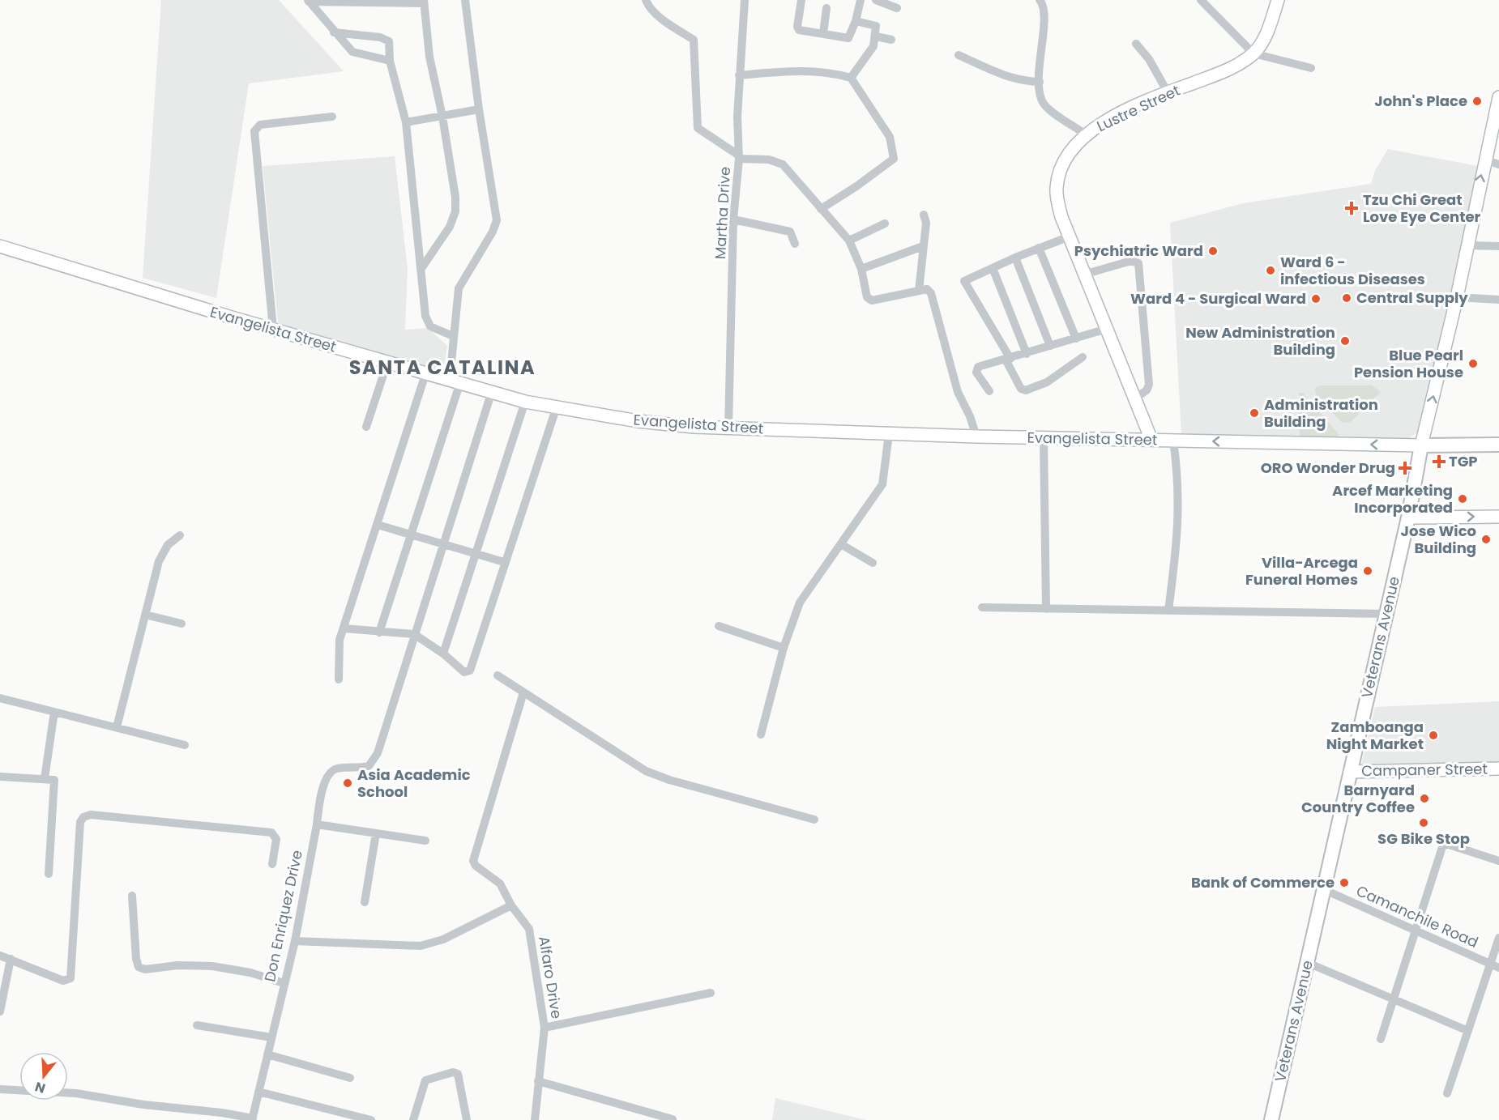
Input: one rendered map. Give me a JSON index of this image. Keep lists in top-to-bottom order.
{
  "streets": {
    "main road": [
      "Lustre Street",
      "Evangelista Street",
      "Veterans Avenue",
      "Campaner Street"
    ],
    "street": [
      "Martha Drive",
      "Don Enriquez Drive",
      "Camanchile Road",
      "Alfaro Drive"
    ]
  },
  "crossings": [
    ["Lustre Street", "Evangelista Street"],
    ["Martha Drive", "Evangelista Street"],
    ["Evangelista Street", "Veterans Avenue"],
    ["Veterans Avenue", "Campaner Street"],
    ["Veterans Avenue", "Camanchile Road"]
  ],
  "districts": ["SANTA CATALINA"],
  "places": {
    "other": [
      "John's Place",
      "Psychiatric Ward",
      "Ward 6 - infectious Diseases",
      "Central Supply",
      "Ward 4 - Surgical Ward",
      "New Administration Building",
      "Blue Pearl Pension House",
      "Administration Building",
      "Arcef Marketing Incorporated",
      "Jose Wico Building",
      "Villa-Arcega Funeral Homes",
      "Zamboanga Night Market",
      "Asia Academic School",
      "Barnyard Country Coffee",
      "SG Bike Stop",
      "Bank of Commerce"
    ],
    "health": ["Tzu Chi Great Love Eye Center", "TGP", "ORO Wonder Drug"]
  },
  "north": "bottom"
}
